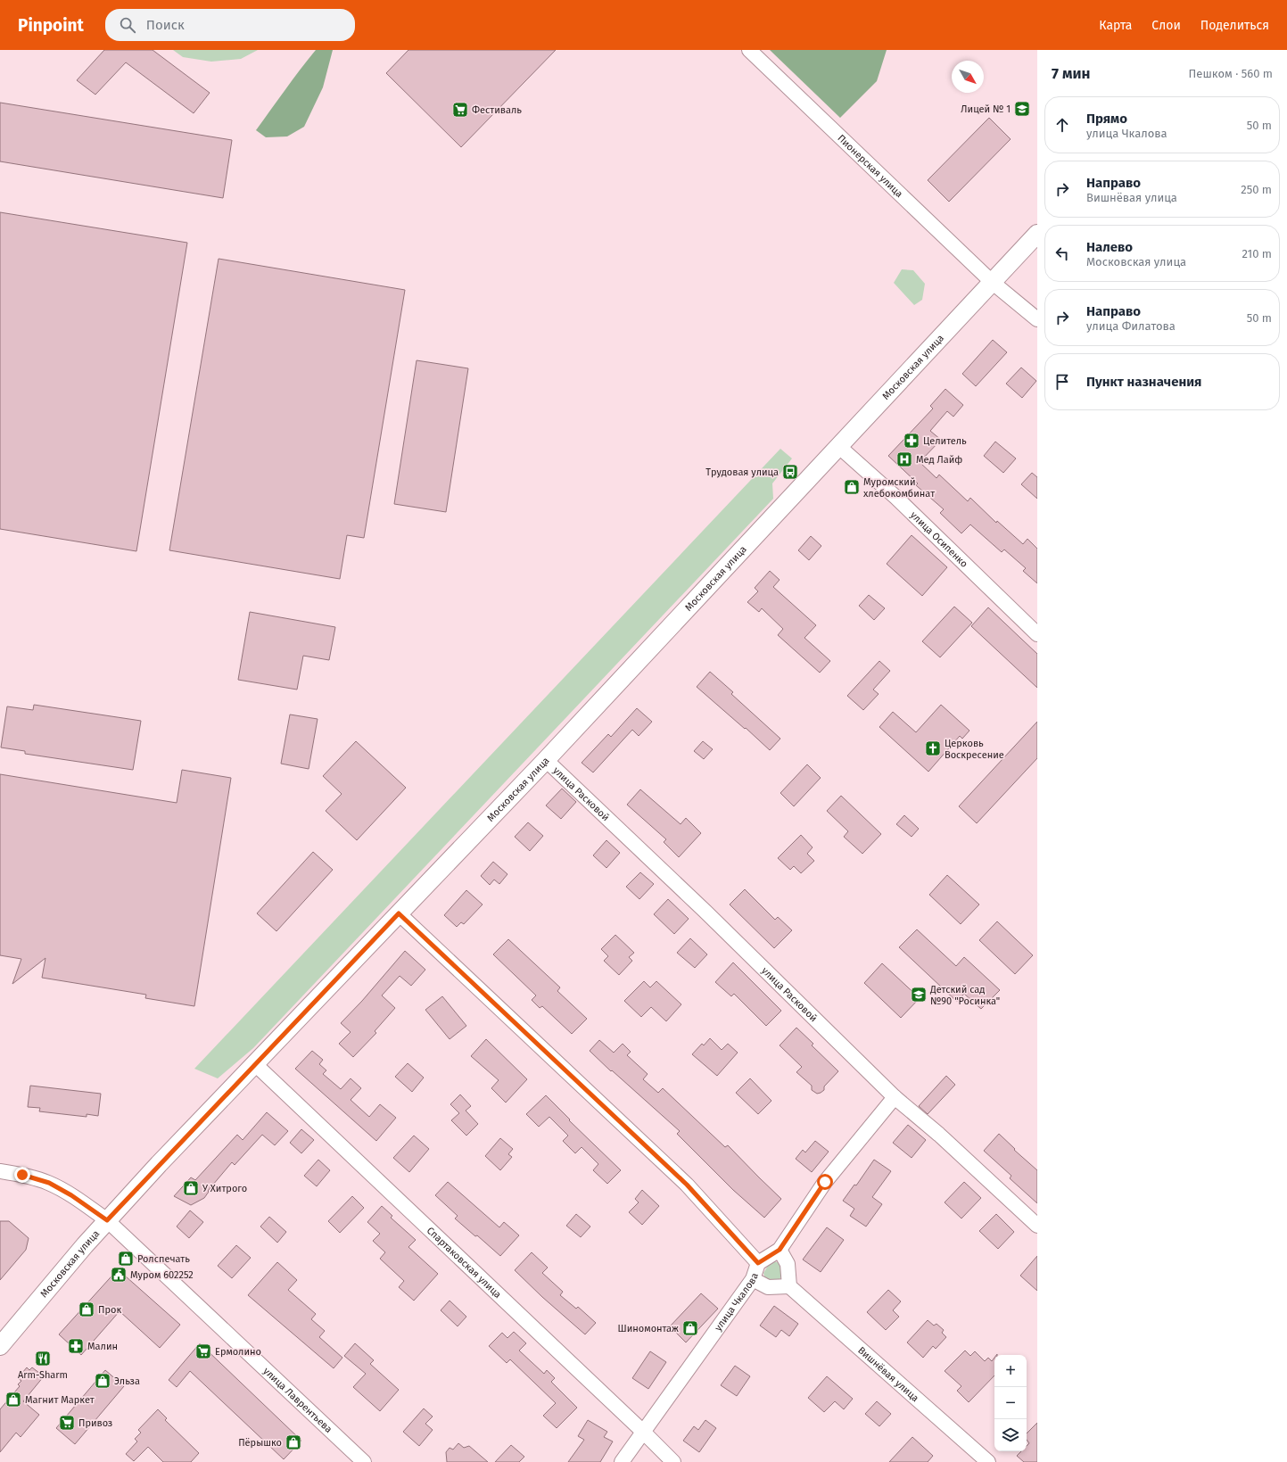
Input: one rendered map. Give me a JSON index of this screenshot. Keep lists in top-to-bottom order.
{
  "streets": {
    "main road": ["Московская улица"],
    "street": [
      "Пионерская улица",
      "улица Осипенко",
      "улица Расковой",
      "Спартаковская улица",
      "улица Чкалова",
      "Вишнёвая улица",
      "улица Лаврентьева"
    ]
  },
  "crossings": [
    ["Пионерская улица", "Московская улица"],
    ["Московская улица", "улица Осипенко"],
    ["Московская улица", "улица Расковой"],
    ["Московская улица", "Спартаковская улица"],
    ["Московская улица", "улица Лаврентьева"],
    ["улица Расковой", "улица Чкалова"],
    ["Спартаковская улица", "улица Чкалова"]
  ],
  "places": {
    "school or university": ["Лицей № 1", "Детский сад №90 \"Росинка\""],
    "supermarket": ["Фестиваль", "Ермолино", "Привоз"],
    "pharmacy": ["Целитель", "Малин"],
    "hospital": ["Мед Лайф"],
    "bus stop": ["Трудовая улица"],
    "shop": [
      "Муромский хлебокомбинат",
      "У Хитрого",
      "Ролспечать",
      "Прок",
      "Шиномонтаж",
      "Эльза",
      "Магнит Маркет",
      "Пёрышко"
    ],
    "church": ["Церковь Воскресение"],
    "public building": ["Муром 602252"],
    "restaurant": ["Arm-Sharm"]
  },
  "north": "bottom right",
  "page": {
    "header": "Pinpoint",
    "search": "Поиск",
    "nav": ["Карта", "Слои", "Поделиться"],
    "heading": ["7 мин", "Пешком · 560 m"],
    "list": [
      ["Прямо", "улица Чкалова", "50 m"],
      ["Направо", "Вишнёвая улица", "250 m"],
      ["Налево", "Московская улица", "210 m"],
      ["Направо", "улица Филатова", "50 m"],
      "Пункт назначения"
    ],
    "map_buttons": ["+", "−"]
  }
}
